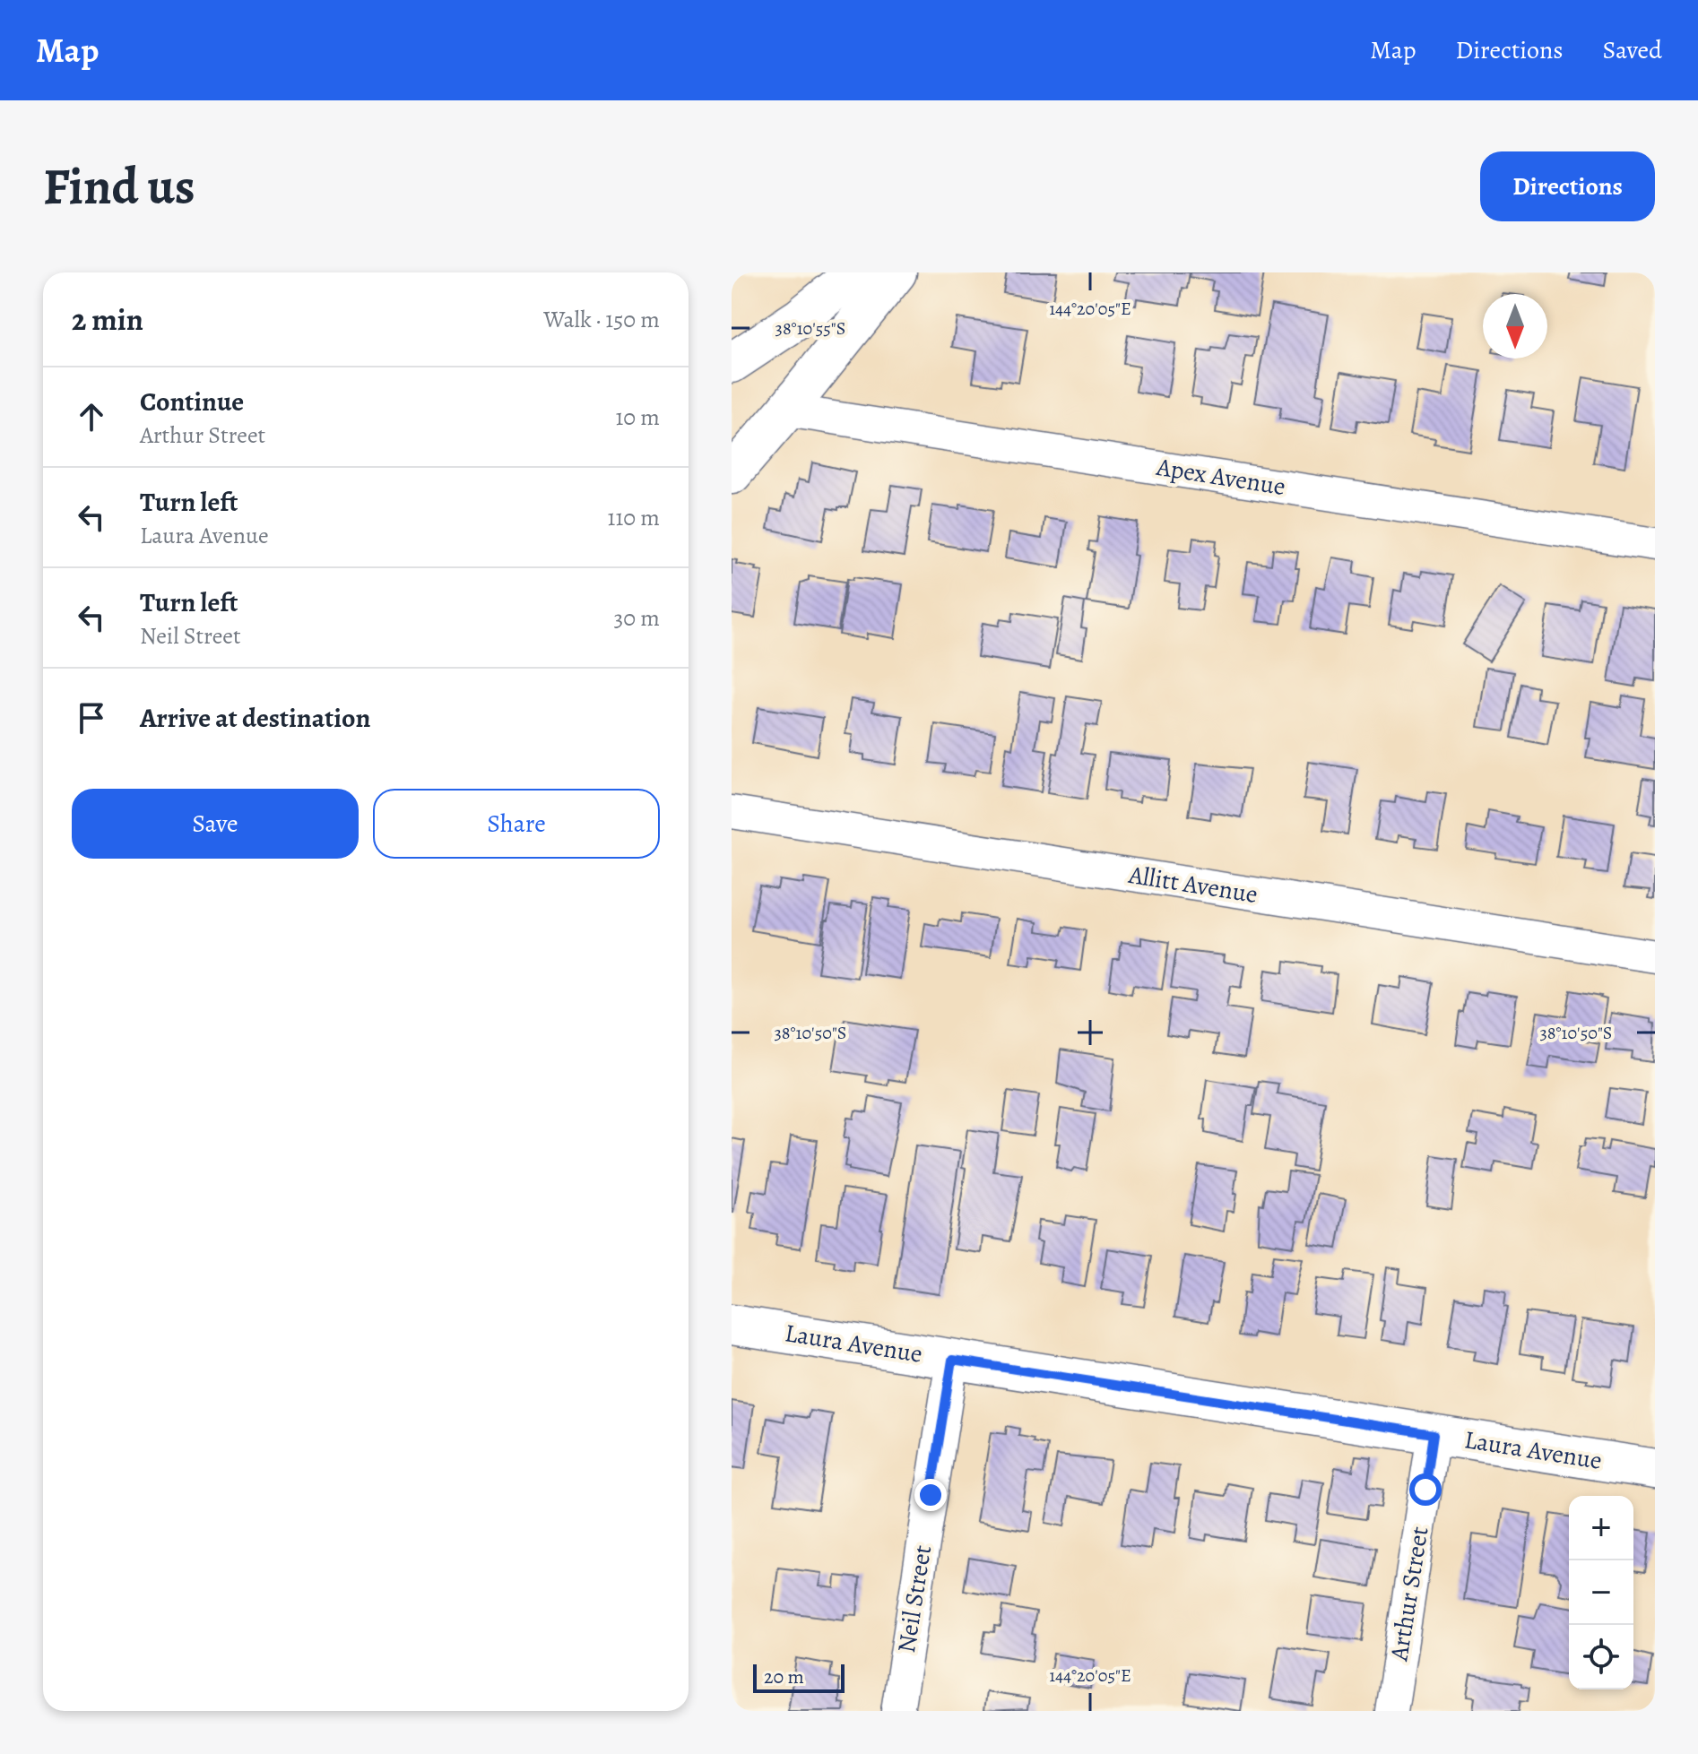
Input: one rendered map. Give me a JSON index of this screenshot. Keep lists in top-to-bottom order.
{
  "streets": {
    "main road": ["Laura Avenue"],
    "street": [
      "Apex Avenue",
      "Allitt Avenue",
      "Arthur Street",
      "Neil Street"
    ]
  },
  "crossings": [
    ["Laura Avenue", "Arthur Street"],
    ["Laura Avenue", "Neil Street"]
  ],
  "scale_bar": "20 m",
  "north": "bottom",
  "page": {
    "header": "Map",
    "nav": ["Map", "Directions", "Saved"],
    "buttons": [
      "Directions",
      ["Save", "Share"]
    ],
    "title": "Find us",
    "heading": ["2 min", "Walk · 150 m"],
    "list": [
      ["Continue", "Arthur Street", "10 m"],
      ["Turn left", "Laura Avenue", "110 m"],
      ["Turn left", "Neil Street", "30 m"],
      "Arrive at destination"
    ],
    "map_buttons": ["+", "−"],
    "scale": "20 m"
  },
  "coordinates": ["144°20'05\"E", "38°10'55\"S", "38°10'50\"S"]
}
